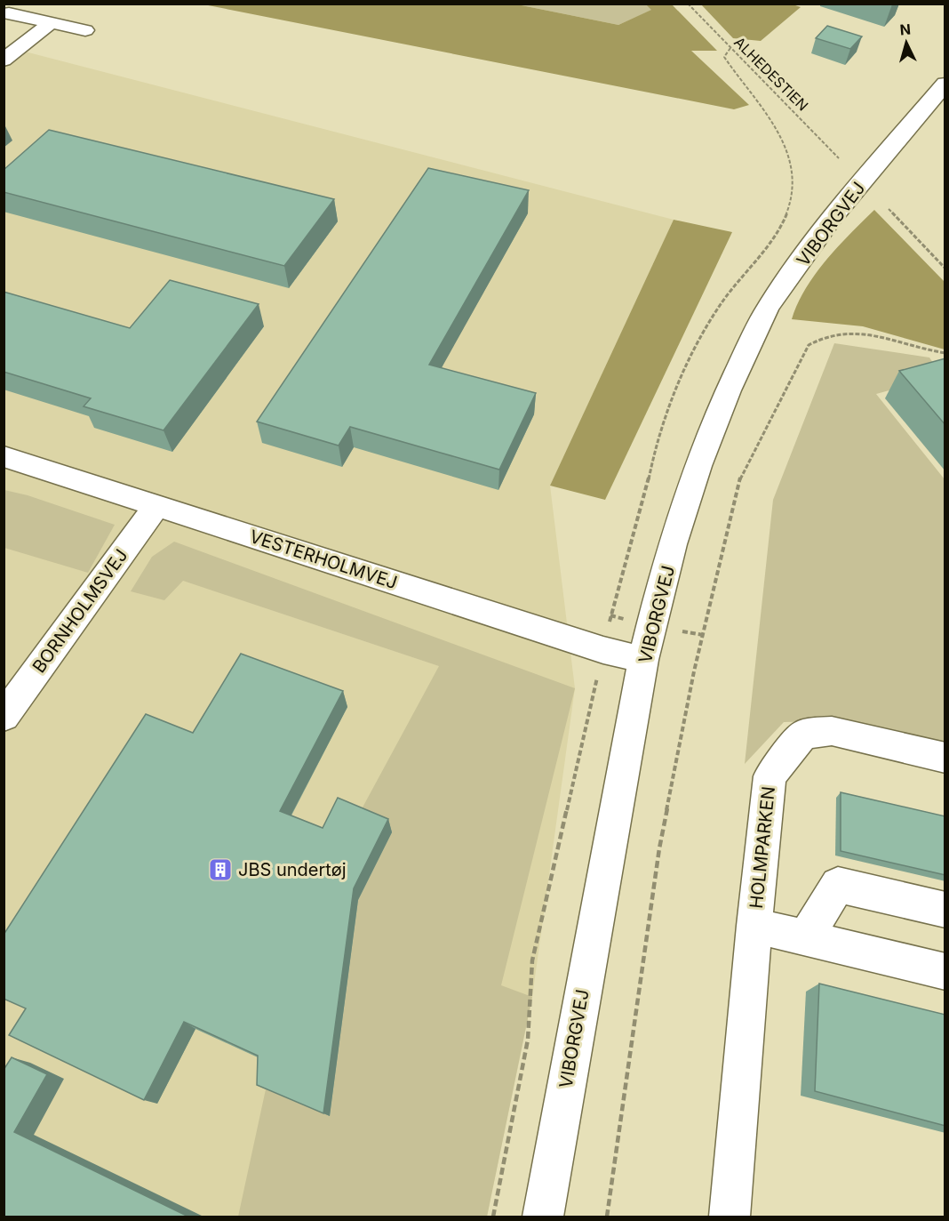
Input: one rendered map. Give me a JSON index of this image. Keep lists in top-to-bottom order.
{
  "streets": {
    "street": [
      "VIBORGVEJ",
      "VESTERHOLMVEJ",
      "BORNHOLMSVEJ",
      "HOLMPARKEN"
    ],
    "path": ["ALHEDESTIEN"]
  },
  "crossings": [
    ["VIBORGVEJ", "VESTERHOLMVEJ"],
    ["VESTERHOLMVEJ", "BORNHOLMSVEJ"]
  ],
  "places": {
    "building": ["JBS undertøj"]
  },
  "north": "top"
}
